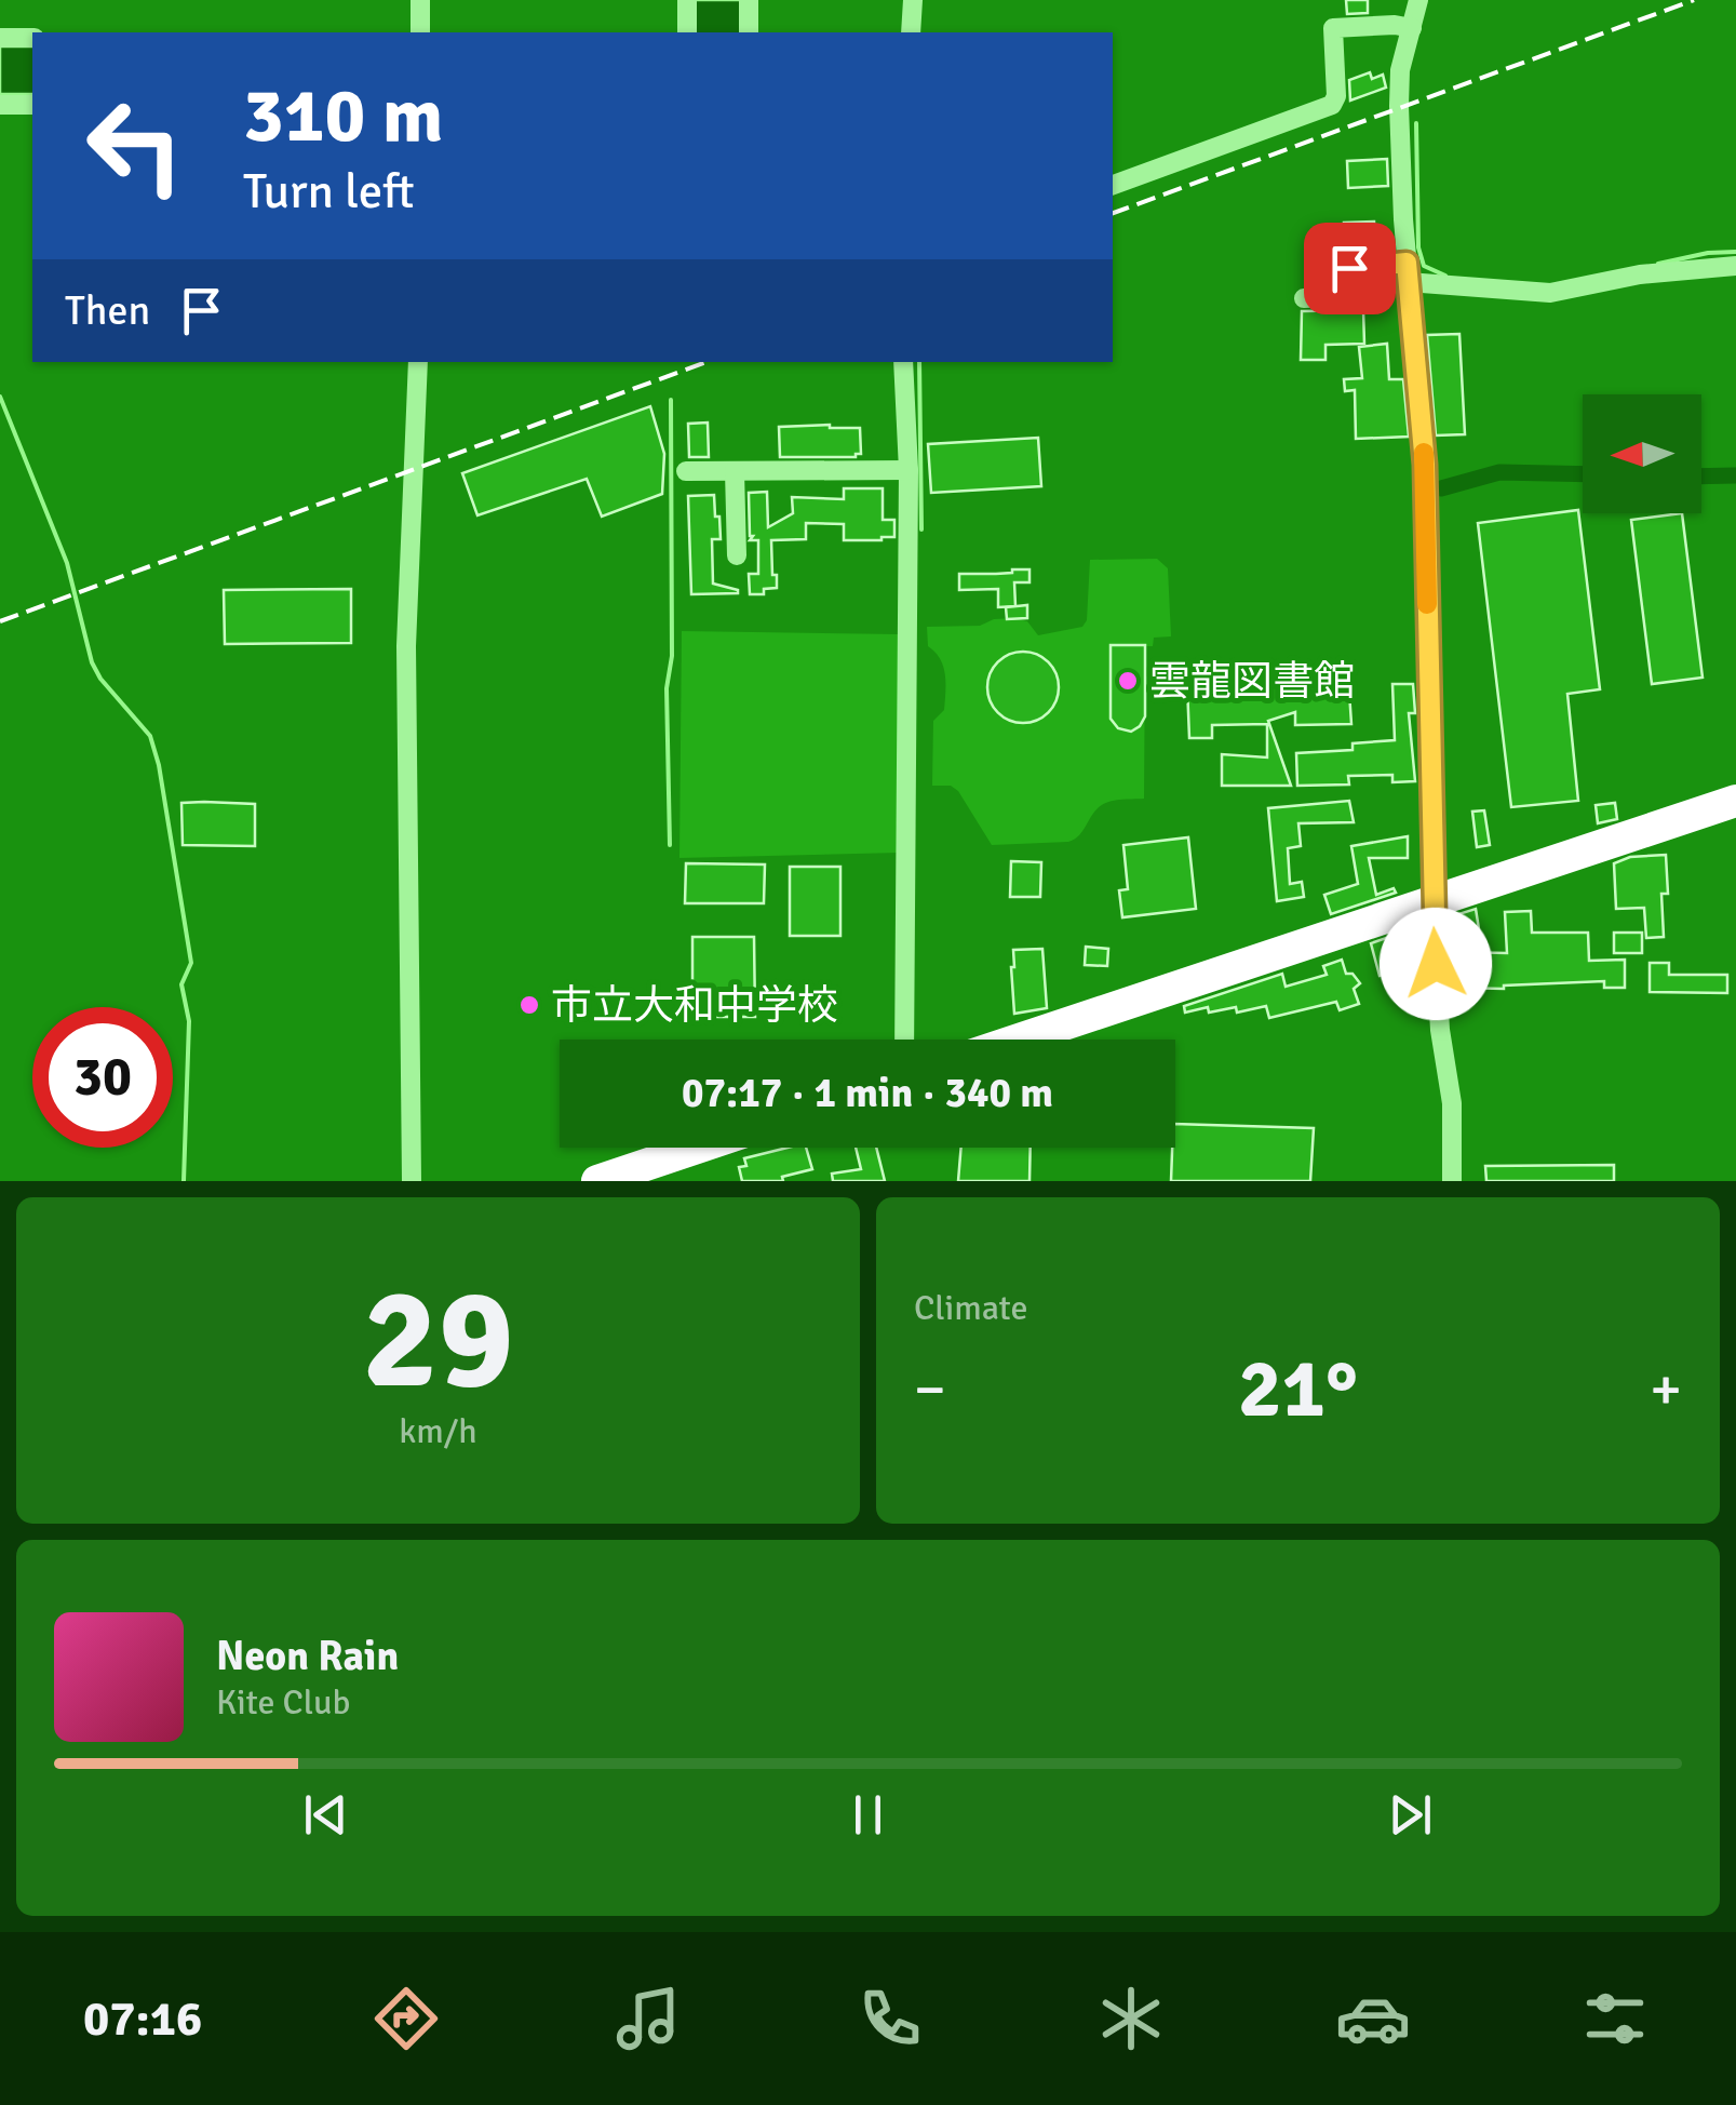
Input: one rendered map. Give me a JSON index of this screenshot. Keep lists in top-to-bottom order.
{
  "places": ["雲龍図書館", "市立大和中学校"],
  "north": "left",
  "page": {
    "turn": ["310 m", "Turn left"],
    "then": "Then",
    "limit": "30",
    "trip": "07:17 · 1 min · 340 m",
    "tile": [
      ["29", "km/h"],
      "Climate"
    ],
    "heat": ["−", "21°", "+"],
    "song": ["Neon Rain", "Kite Club"],
    "tabs": "07:16"
  }
}
